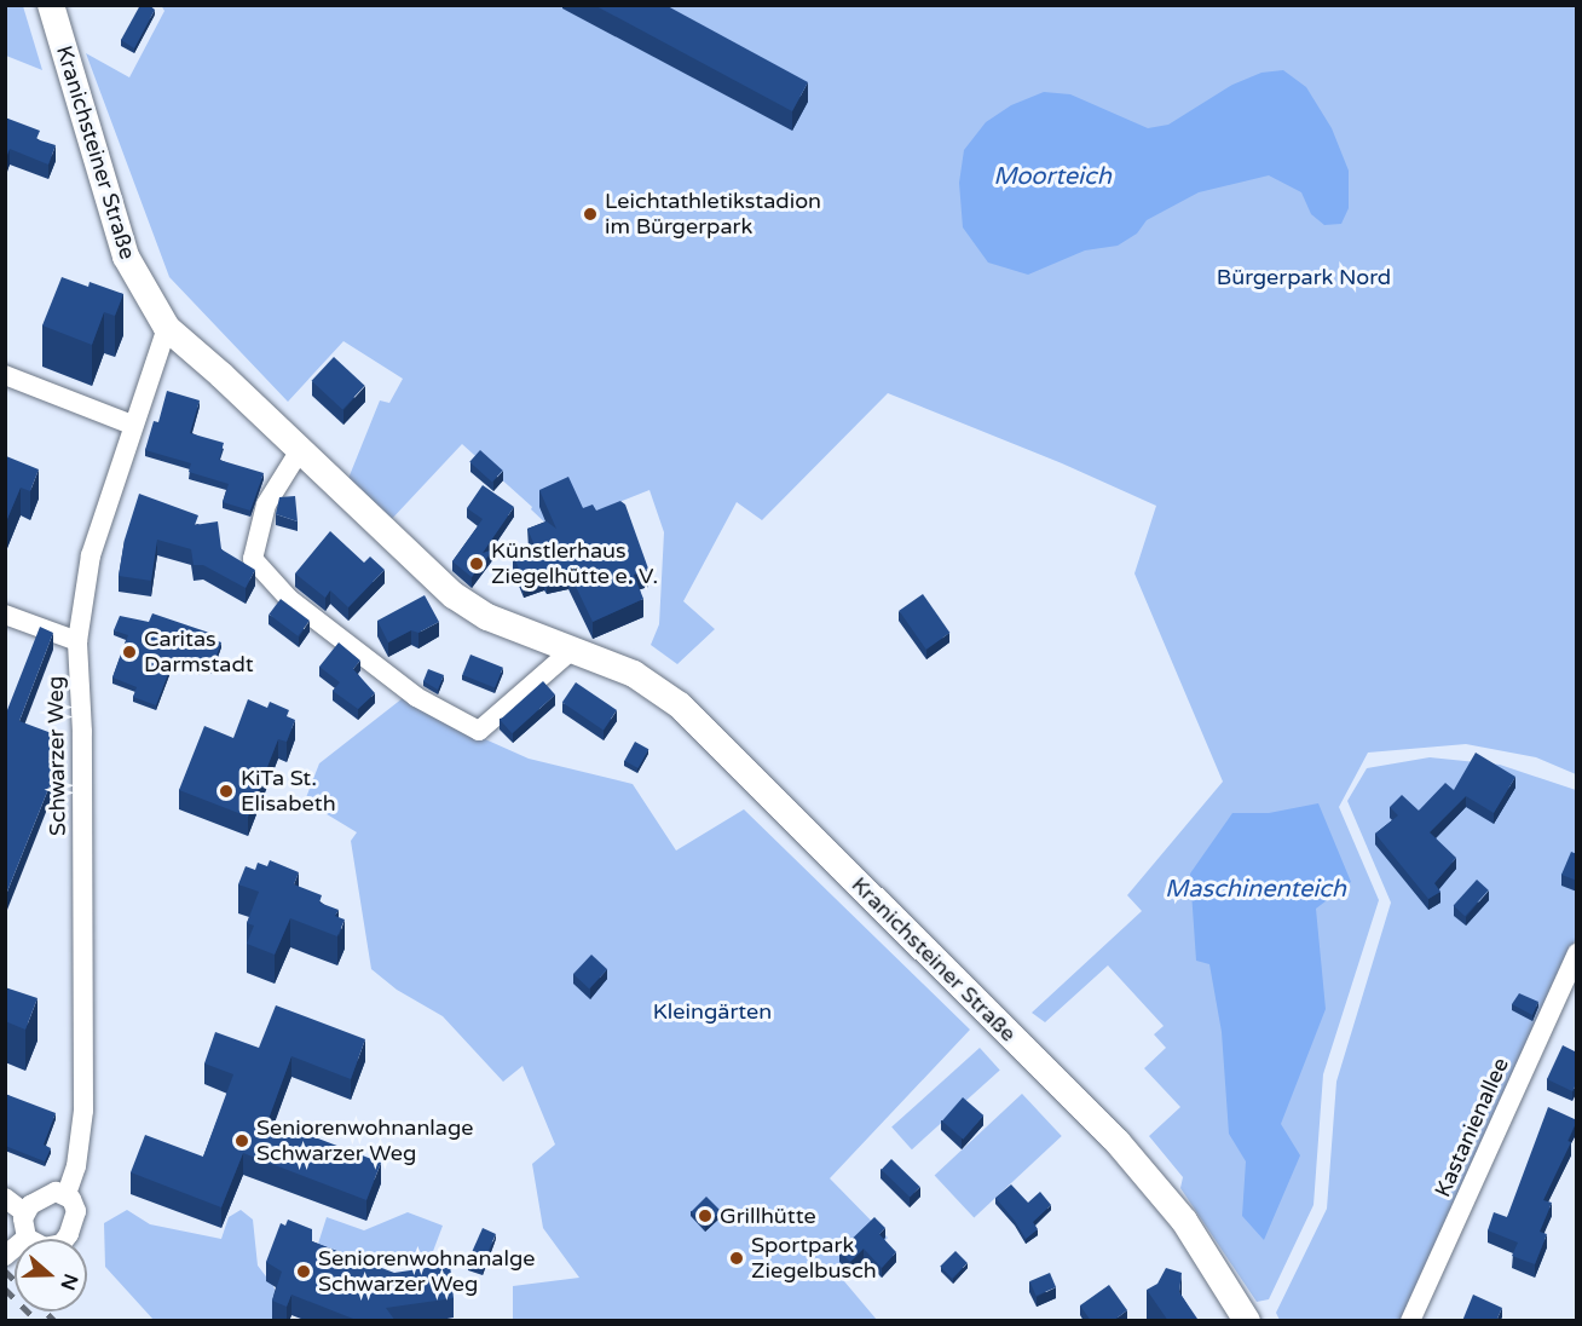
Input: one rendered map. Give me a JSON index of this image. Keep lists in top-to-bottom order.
{
  "streets": {
    "main road": ["Kranichsteiner Straße"],
    "street": ["Schwarzer Weg", "Kastanienallee"]
  },
  "crossings": [
    ["Kranichsteiner Straße", "Schwarzer Weg"]
  ],
  "water": ["Moorteich", "Maschinenteich"],
  "parks": ["Bürgerpark Nord", "Kleingärten"],
  "places": [
    "Leichtathletikstadion im Bürgerpark",
    "Künstlerhaus Ziegelhütte e. V.",
    "Caritas Darmstadt",
    "KiTa St. Elisabeth",
    "Seniorenwohnanlage Schwarzer Weg",
    "Grillhütte",
    "Sportpark Ziegelbusch",
    "Seniorenwohnanalge Schwarzer Weg"
  ],
  "north": "right"
}
